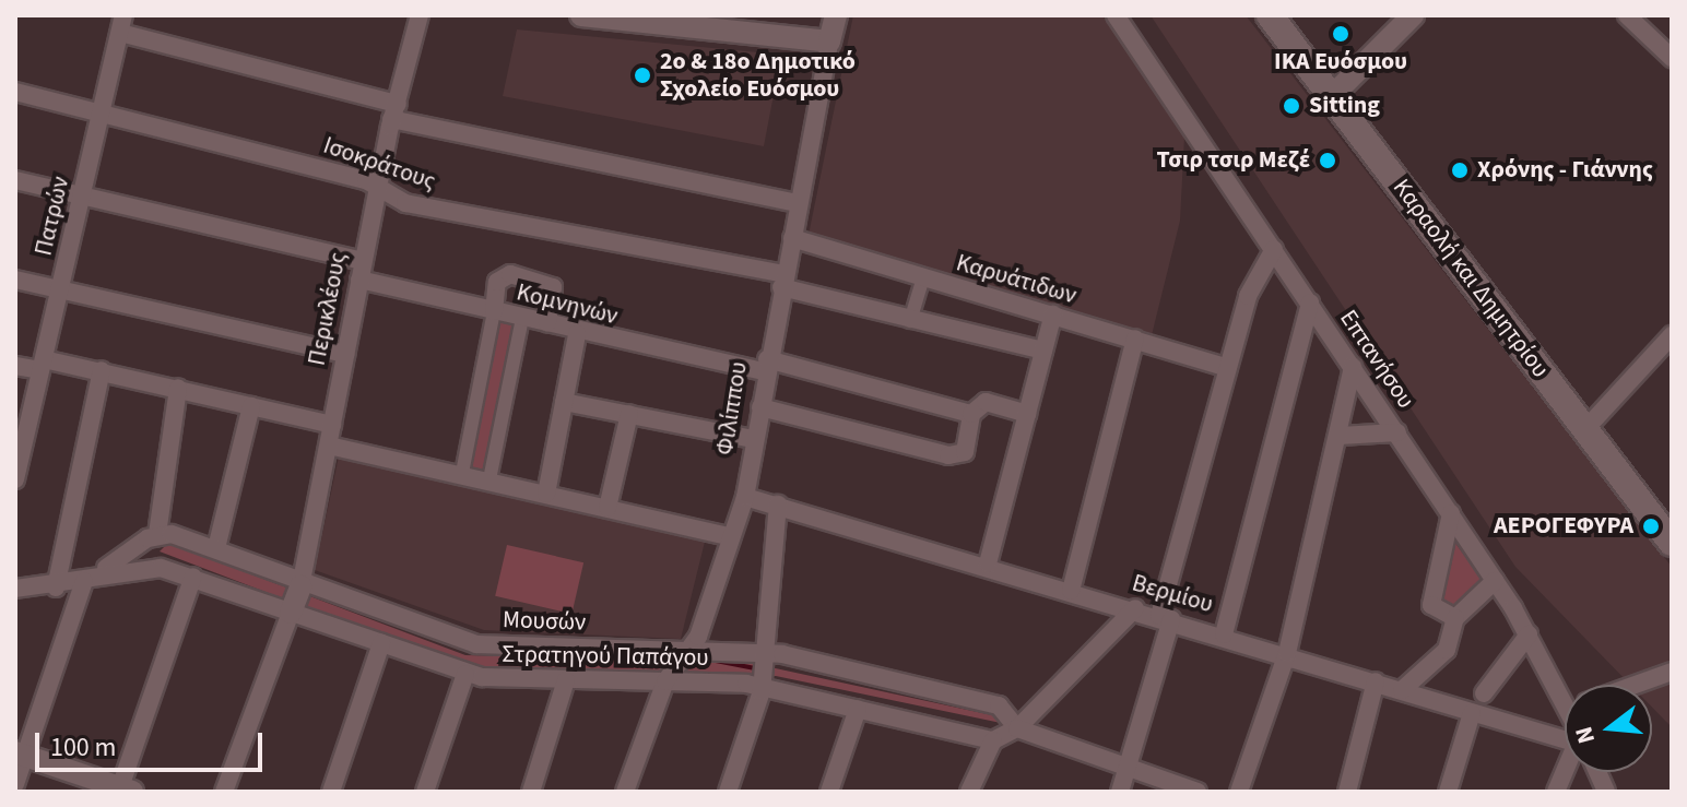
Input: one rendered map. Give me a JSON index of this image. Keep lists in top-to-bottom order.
{
  "streets": {
    "main road": ["Καραολή και Δημητρίου"],
    "street": [
      "Ισοκράτους",
      "Πατρών",
      "Καρυάτιδων",
      "Κομνηνών",
      "Περικλέους",
      "Επτανήσου",
      "Φιλίππου",
      "Βερμίου",
      "Μουσών",
      "Στρατηγού Παπάγου"
    ]
  },
  "crossings": [
    ["Ισοκράτους", "Πατρών"],
    ["Ισοκράτους", "Περικλέους"],
    ["Ισοκράτους", "Φιλίππου"],
    ["Καρυάτιδων", "Φιλίππου"],
    ["Κομνηνών", "Περικλέους"],
    ["Κομνηνών", "Φιλίππου"],
    ["Περικλέους", "Μουσών"],
    ["Περικλέους", "Στρατηγού Παπάγου"],
    ["Φιλίππου", "Βερμίου"],
    ["Φιλίππου", "Μουσών"],
    ["Φιλίππου", "Στρατηγού Παπάγου"]
  ],
  "places": [
    "ΙΚΑ Ευόσμου",
    "2ο & 18ο Δημοτικό Σχολείο Ευόσμου",
    "Sitting",
    "Τσιρ τσιρ Μεζέ",
    "Χρόνης - Γιάννης",
    "ΑΕΡΟΓΕΦΥΡΑ"
  ],
  "scale_bar": "100 m",
  "north": "left"
}
